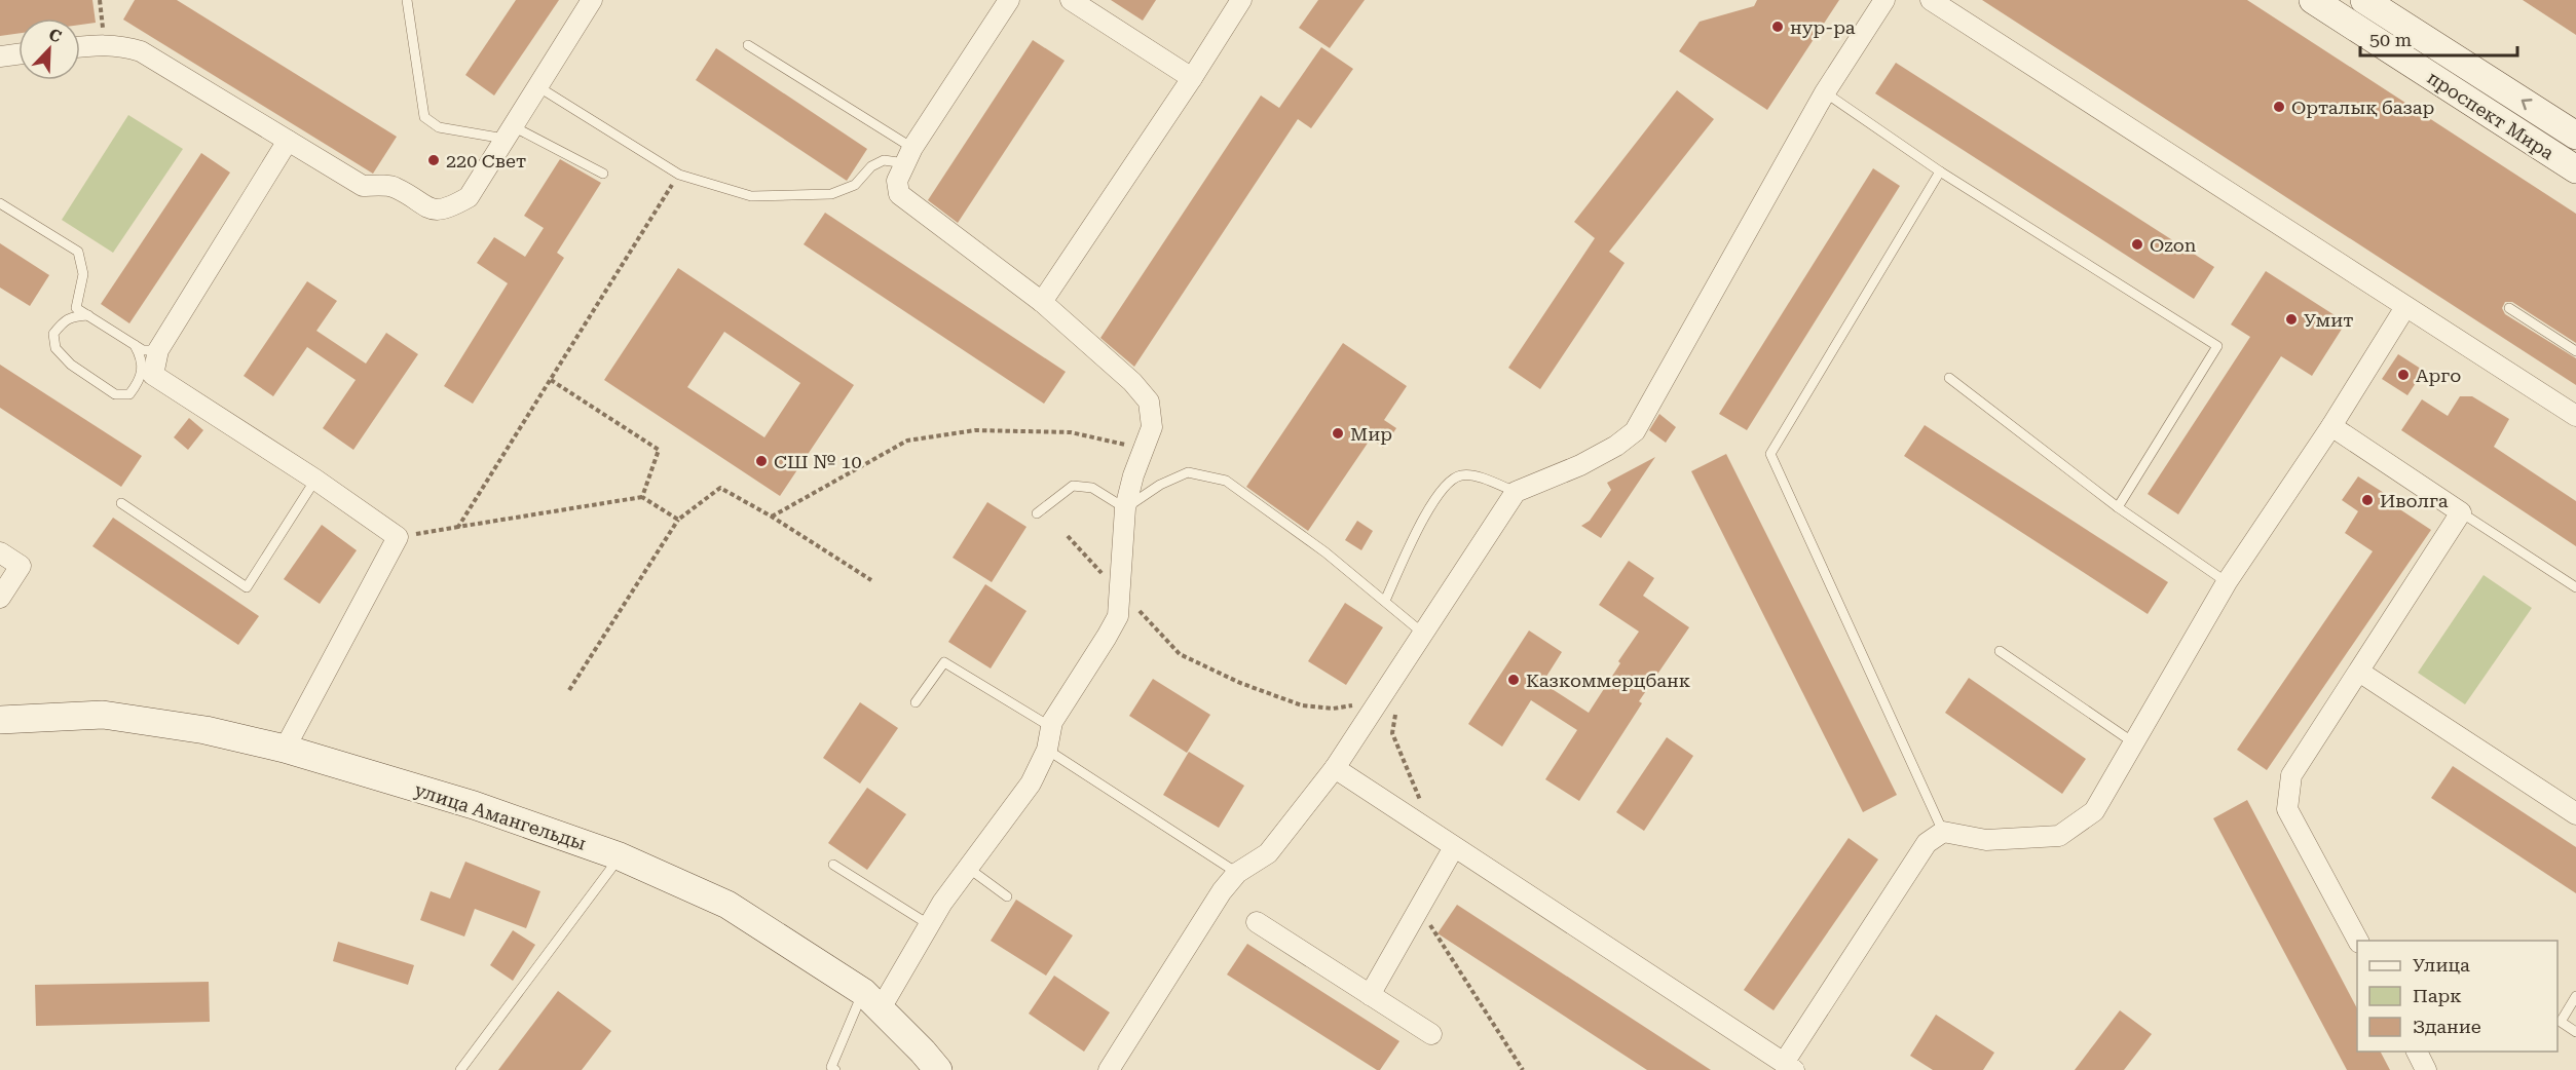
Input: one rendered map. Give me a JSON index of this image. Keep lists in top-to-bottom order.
{
  "streets": {
    "street": ["проспект Мира", "улица Амангельды"]
  },
  "places": [
    "нур-ра",
    "Орталық базар",
    "220 Свет",
    "Ozon",
    "Умит",
    "Арго",
    "Мир",
    "СШ № 10",
    "Иволга",
    "Казкоммерцбанк"
  ],
  "legend": ["Улица", "Парк", "Здание"],
  "scale_bar": "50 m",
  "north": "top right"
}
